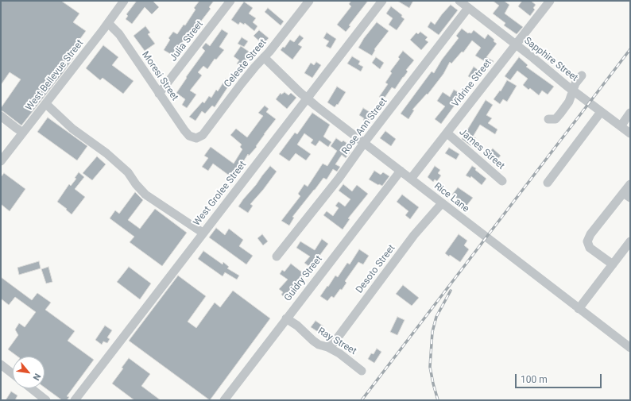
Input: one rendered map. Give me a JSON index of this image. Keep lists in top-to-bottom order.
{
  "streets": {
    "street": [
      "Julia Street",
      "Sapphire Street",
      "Celeste Street",
      "West Bellevue Street",
      "Moresi Street",
      "Vidrine Street",
      "Rose Ann Street",
      "James Street",
      "West Grolee Street",
      "Rice Lane",
      "Desoto Street",
      "Guidry Street",
      "Ray Street"
    ]
  },
  "crossings": [
    ["Julia Street", "Moresi Street"],
    ["Sapphire Street", "Vidrine Street"],
    ["Sapphire Street", "Rose Ann Street"],
    ["Celeste Street", "Moresi Street"],
    ["Celeste Street", "Rice Lane"],
    ["West Bellevue Street", "Moresi Street"],
    ["Vidrine Street", "James Street"],
    ["Vidrine Street", "Rice Lane"],
    ["Rose Ann Street", "Rice Lane"],
    ["West Grolee Street", "Rice Lane"],
    ["Rice Lane", "Desoto Street"],
    ["Rice Lane", "Guidry Street"],
    ["Desoto Street", "Ray Street"],
    ["Guidry Street", "Ray Street"]
  ],
  "scale_bar": "100 m",
  "north": "bottom right"
}
